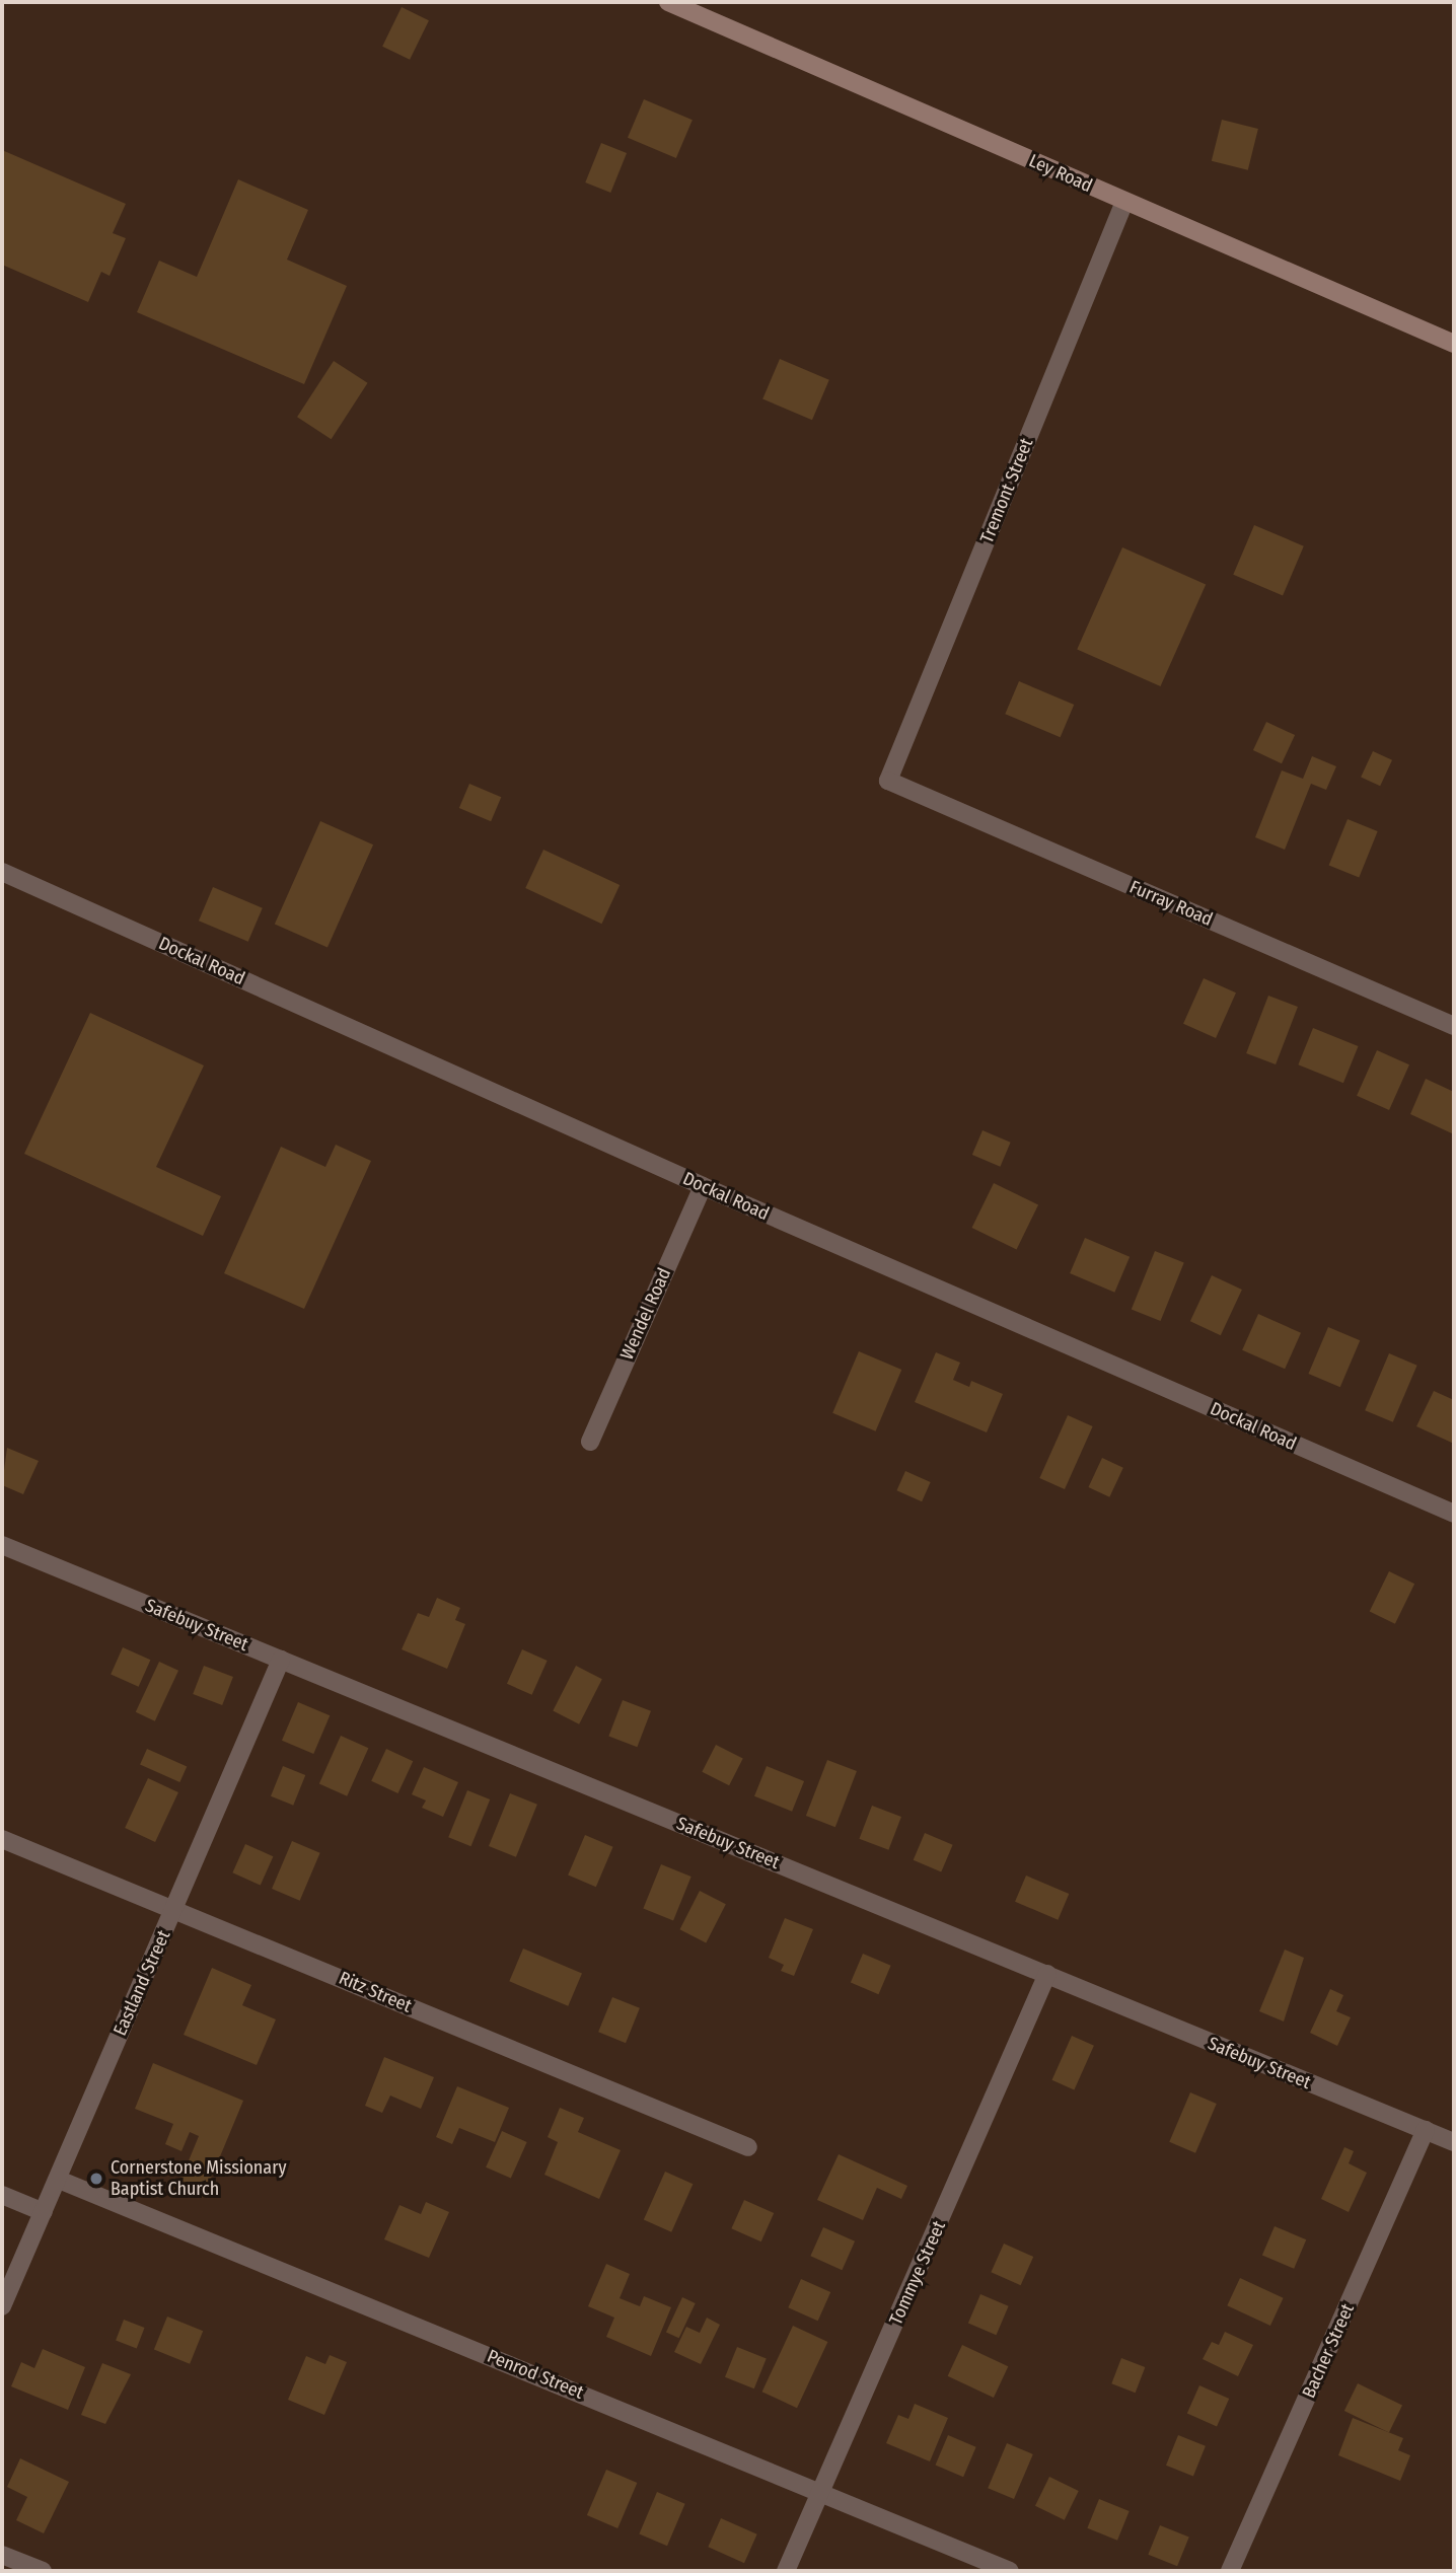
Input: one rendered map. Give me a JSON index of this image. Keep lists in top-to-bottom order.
{
  "streets": {
    "main road": ["Ley Road"],
    "street": [
      "Tremont Street",
      "Furray Road",
      "Dockal Road",
      "Wendel Road",
      "Safebuy Street",
      "Eastland Street",
      "Ritz Street",
      "Tommye Street",
      "Bacher Street",
      "Penrod Street"
    ]
  },
  "crossings": [
    ["Ley Road", "Tremont Street"],
    ["Tremont Street", "Furray Road"],
    ["Dockal Road", "Wendel Road"],
    ["Safebuy Street", "Eastland Street"],
    ["Safebuy Street", "Tommye Street"],
    ["Safebuy Street", "Bacher Street"],
    ["Eastland Street", "Ritz Street"],
    ["Eastland Street", "Penrod Street"],
    ["Tommye Street", "Penrod Street"]
  ],
  "places": ["Cornerstone Missionary Baptist Church"]
}
